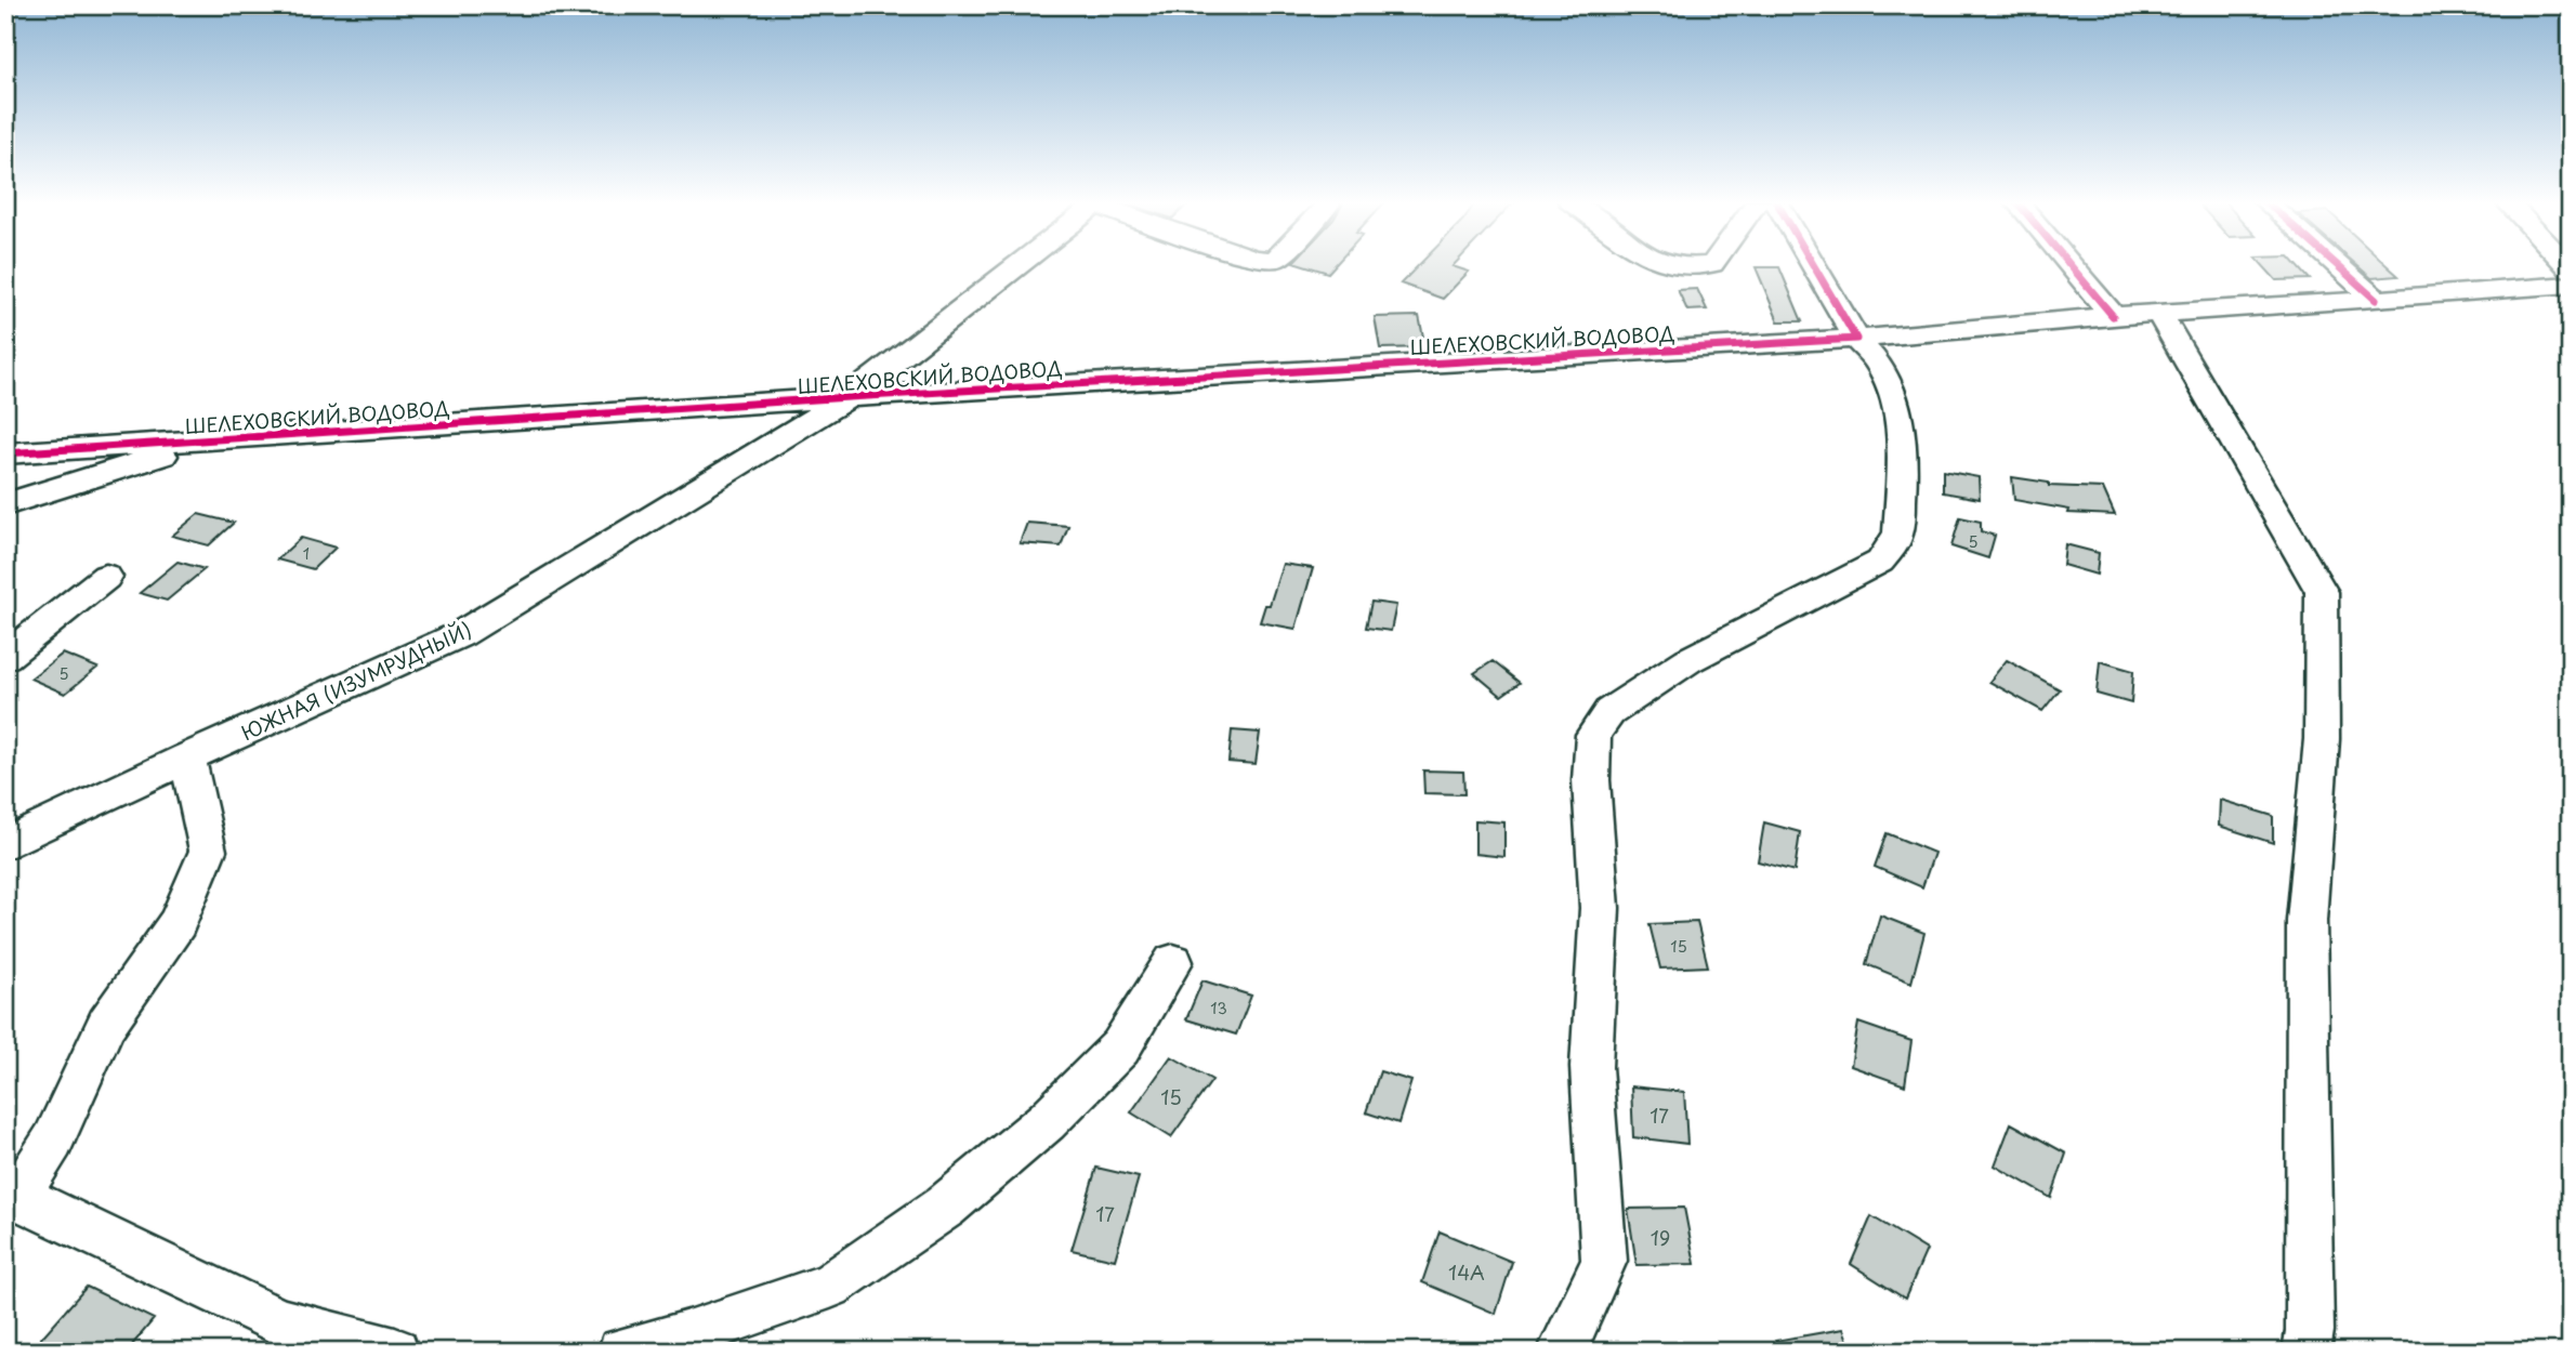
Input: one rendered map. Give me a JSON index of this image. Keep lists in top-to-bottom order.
{
  "streets": {
    "street": ["ШЕЛЕХОВСКИЙ ВОДОВОД", "ЮЖНАЯ (ИЗУМРУДНЫЙ)"]
  },
  "crossings": [
    ["ШЕЛЕХОВСКИЙ ВОДОВОД", "ЮЖНАЯ (ИЗУМРУДНЫЙ)"]
  ],
  "house_numbers": [
    "5",
    "1",
    "5",
    "15",
    "13",
    "15",
    "17",
    "17",
    "19",
    "14А"
  ]
}
